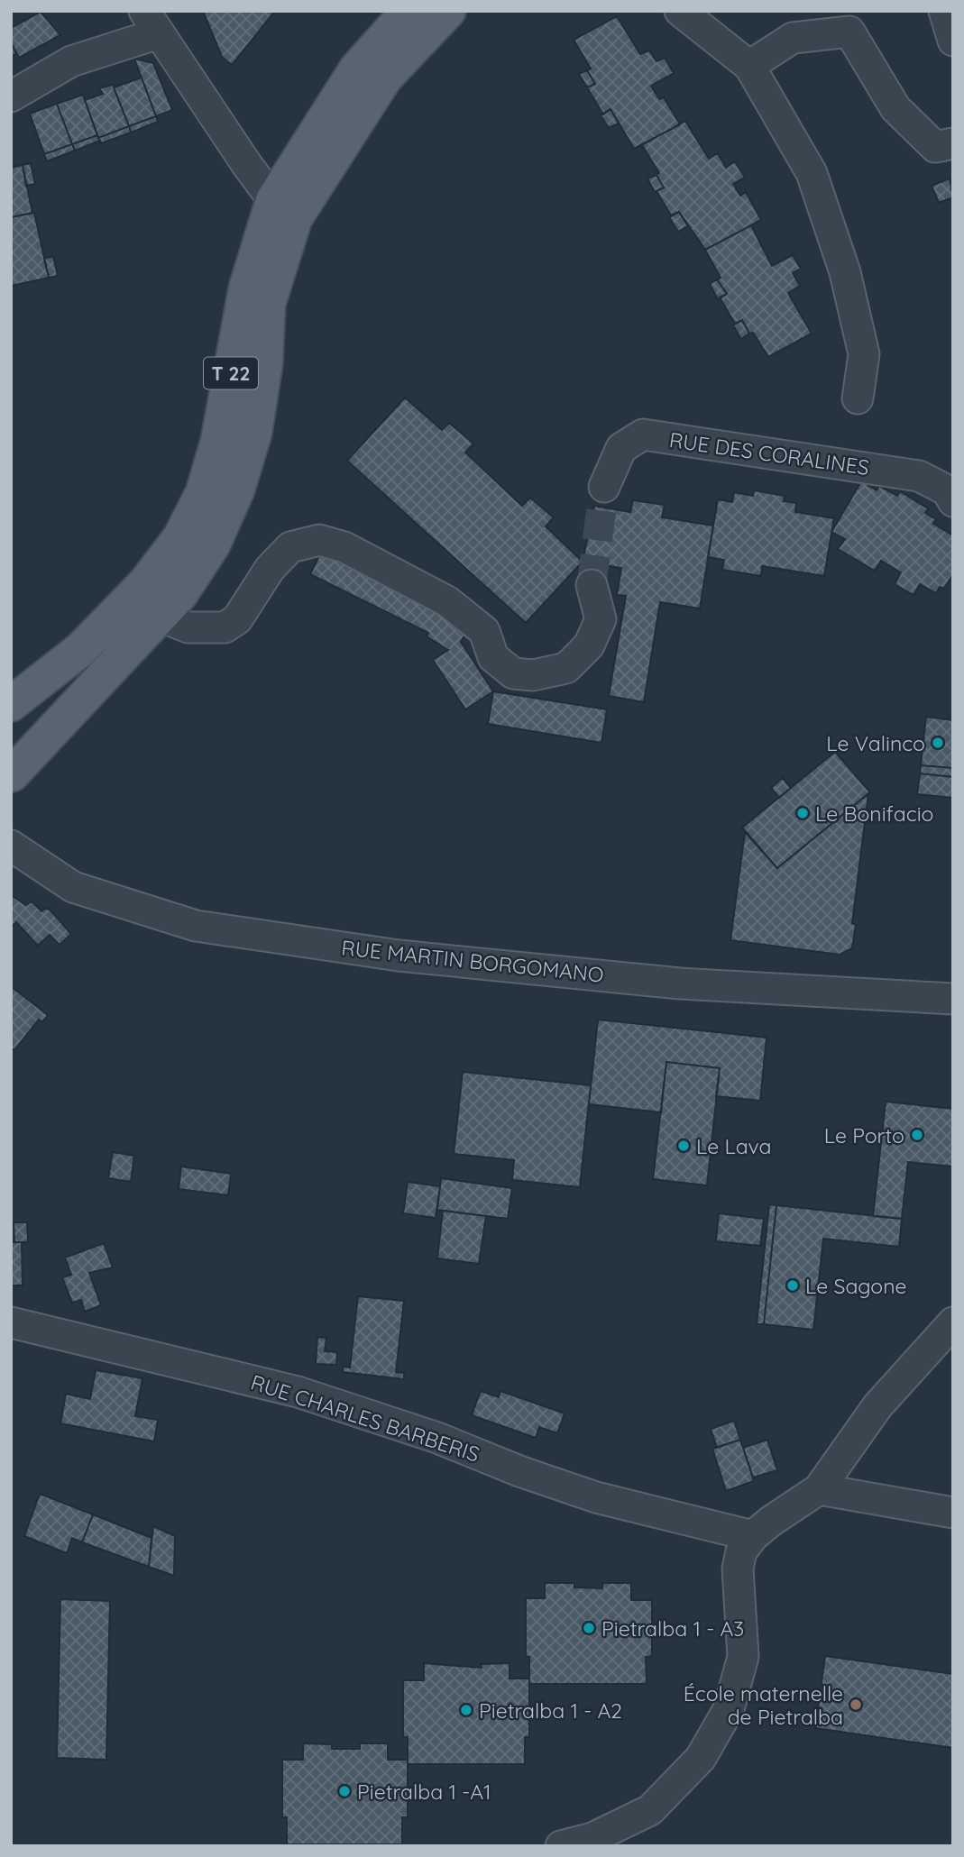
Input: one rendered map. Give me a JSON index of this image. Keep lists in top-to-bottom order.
{
  "streets": {
    "main road": ["T 22"],
    "street": ["RUE DES CORALINES", "RUE MARTIN BORGOMANO", "RUE CHARLES BARBERIS"]
  },
  "places": [
    "Le Valinco",
    "Le Bonifacio",
    "Le Porto",
    "Le Lava",
    "Le Sagone",
    "Pietralba 1 - A3",
    "École maternelle de Pietralba",
    "Pietralba 1 - A2",
    "Pietralba 1 -A1"
  ]
}
